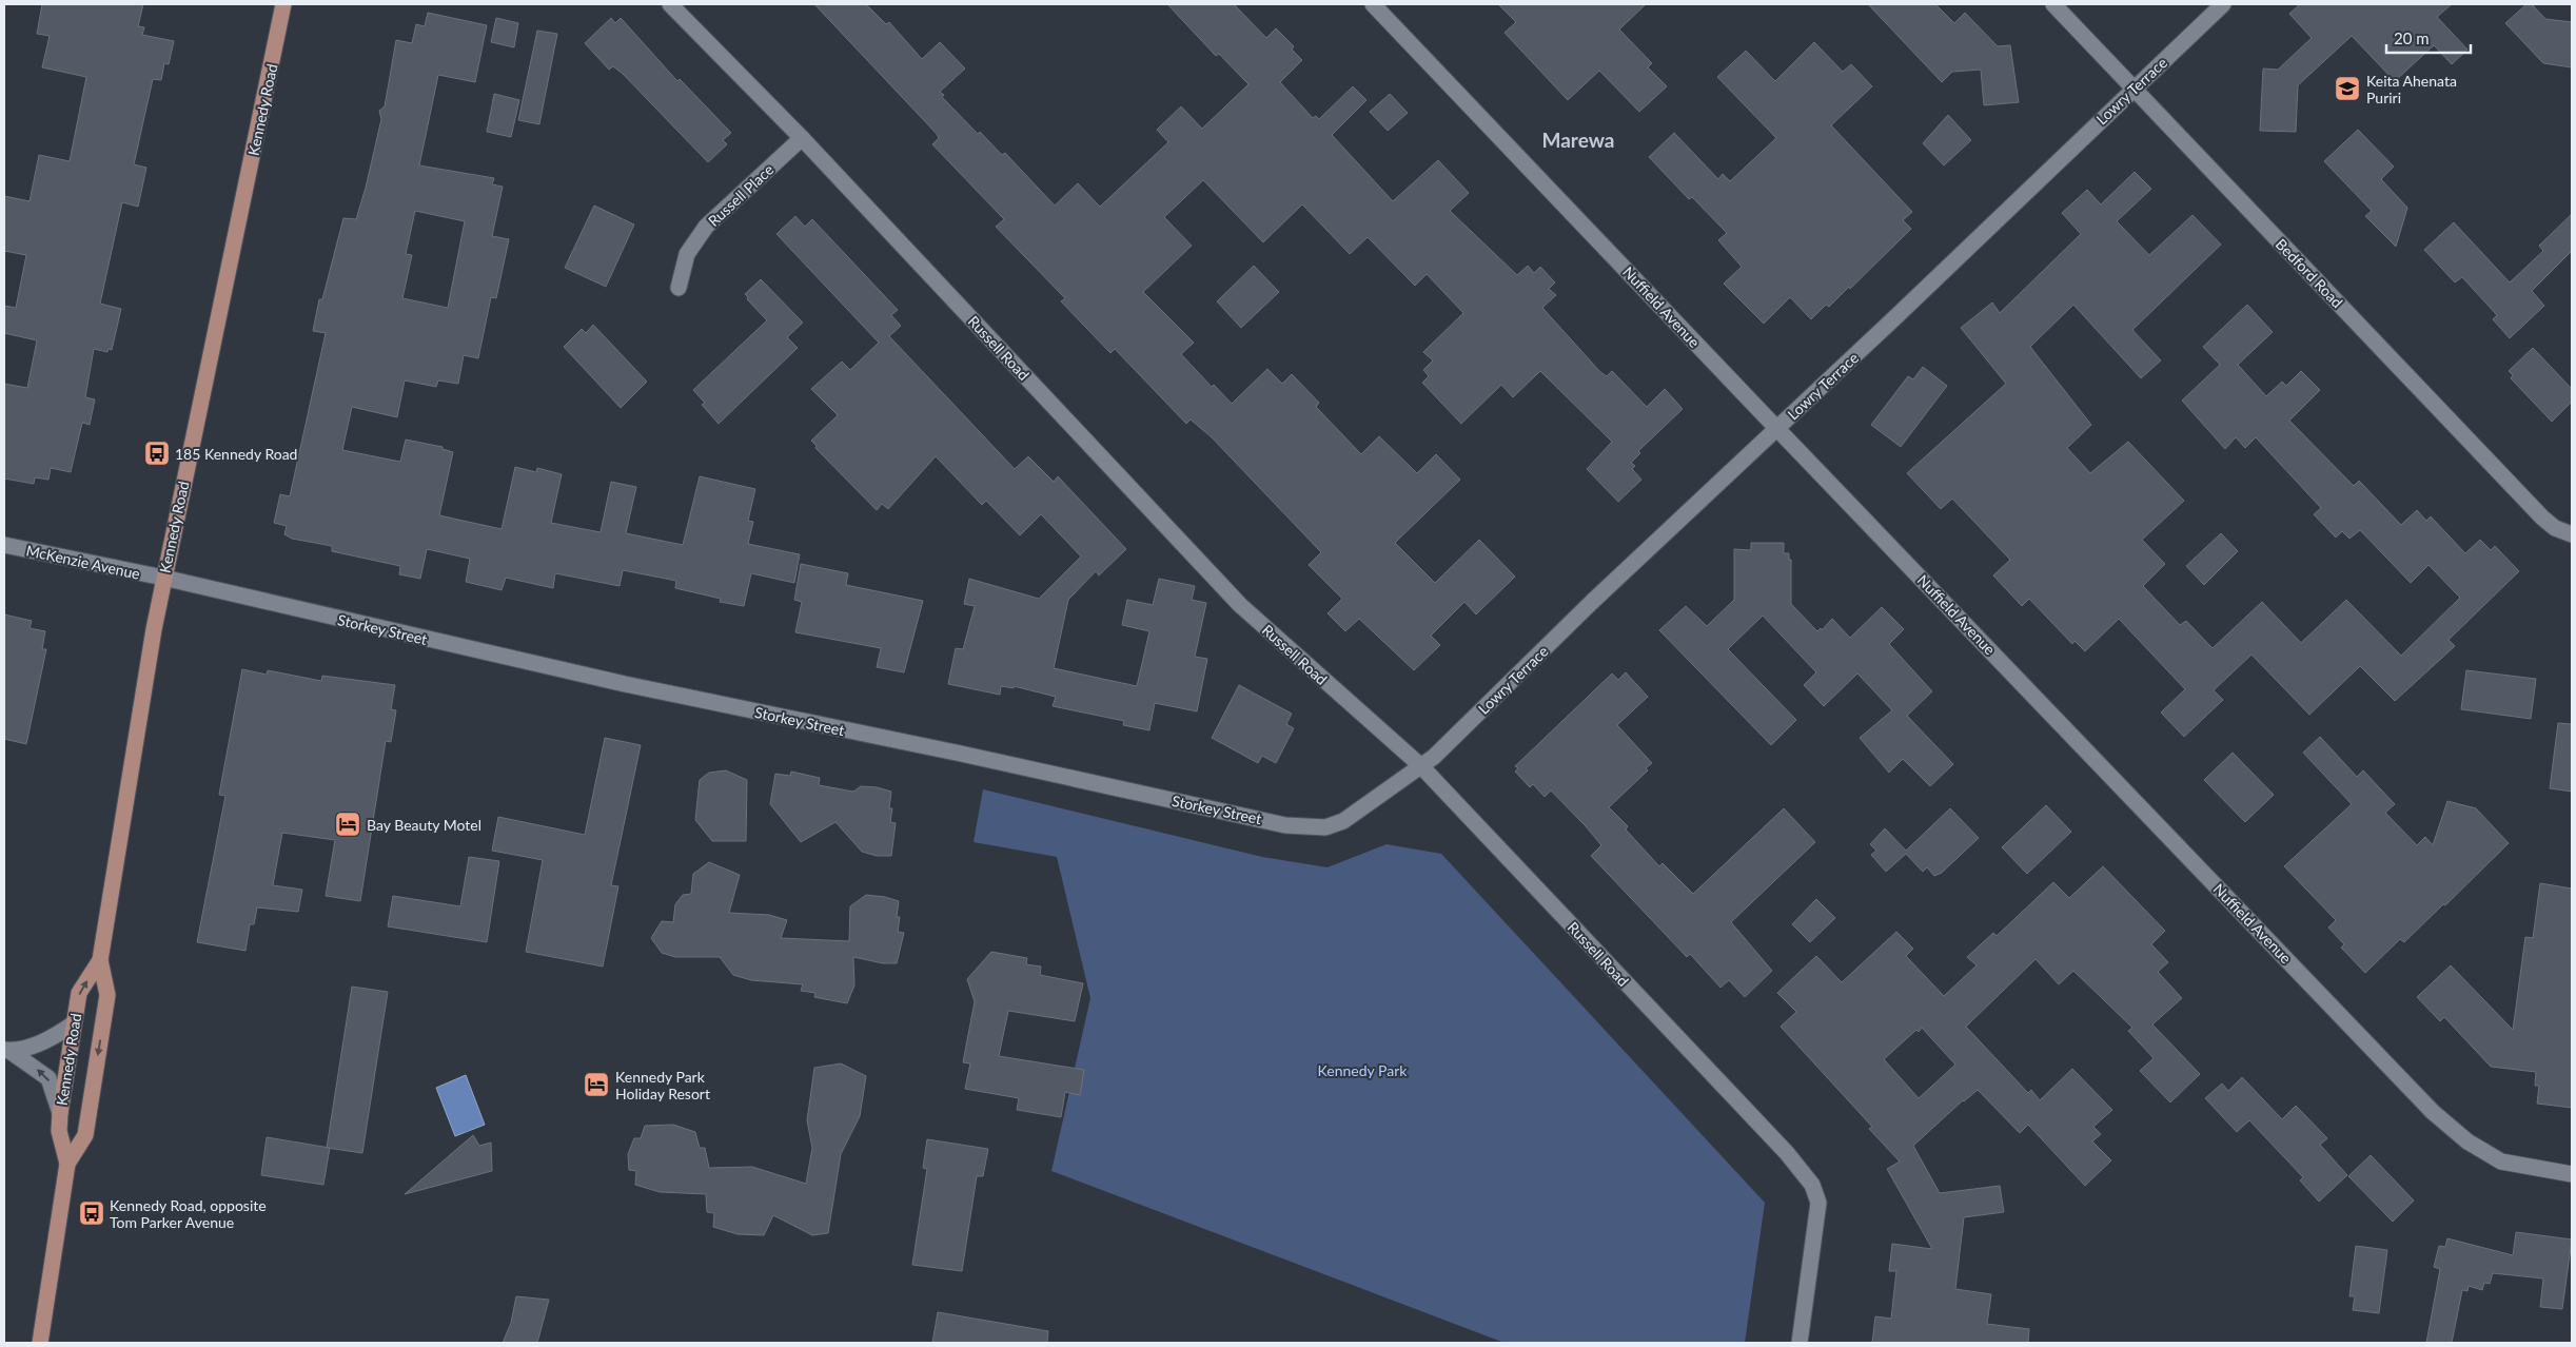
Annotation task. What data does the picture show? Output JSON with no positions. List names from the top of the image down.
{
  "streets": {
    "main road": ["Kennedy Road"],
    "street": [
      "Lowry Terrace",
      "Russell Place",
      "Bedford Road",
      "Nuffield Avenue",
      "Russell Road",
      "McKenzie Avenue",
      "Storkey Street"
    ]
  },
  "crossings": [
    ["Lowry Terrace", "Bedford Road"],
    ["Lowry Terrace", "Nuffield Avenue"],
    ["Lowry Terrace", "Russell Road"],
    ["Lowry Terrace", "Storkey Street"],
    ["Kennedy Road", "McKenzie Avenue"],
    ["Kennedy Road", "Storkey Street"],
    ["Russell Place", "Russell Road"],
    ["Russell Road", "Storkey Street"],
    ["McKenzie Avenue", "Storkey Street"]
  ],
  "districts": ["Marewa"],
  "parks": ["Kennedy Park"],
  "places": {
    "school or university": ["Keita Ahenata Puriri"],
    "bus stop": ["185 Kennedy Road", "Kennedy Road, opposite Tom Parker Avenue"],
    "hotel": ["Bay Beauty Motel", "Kennedy Park Holiday Resort"]
  },
  "scale_bar": "20 m"
}
